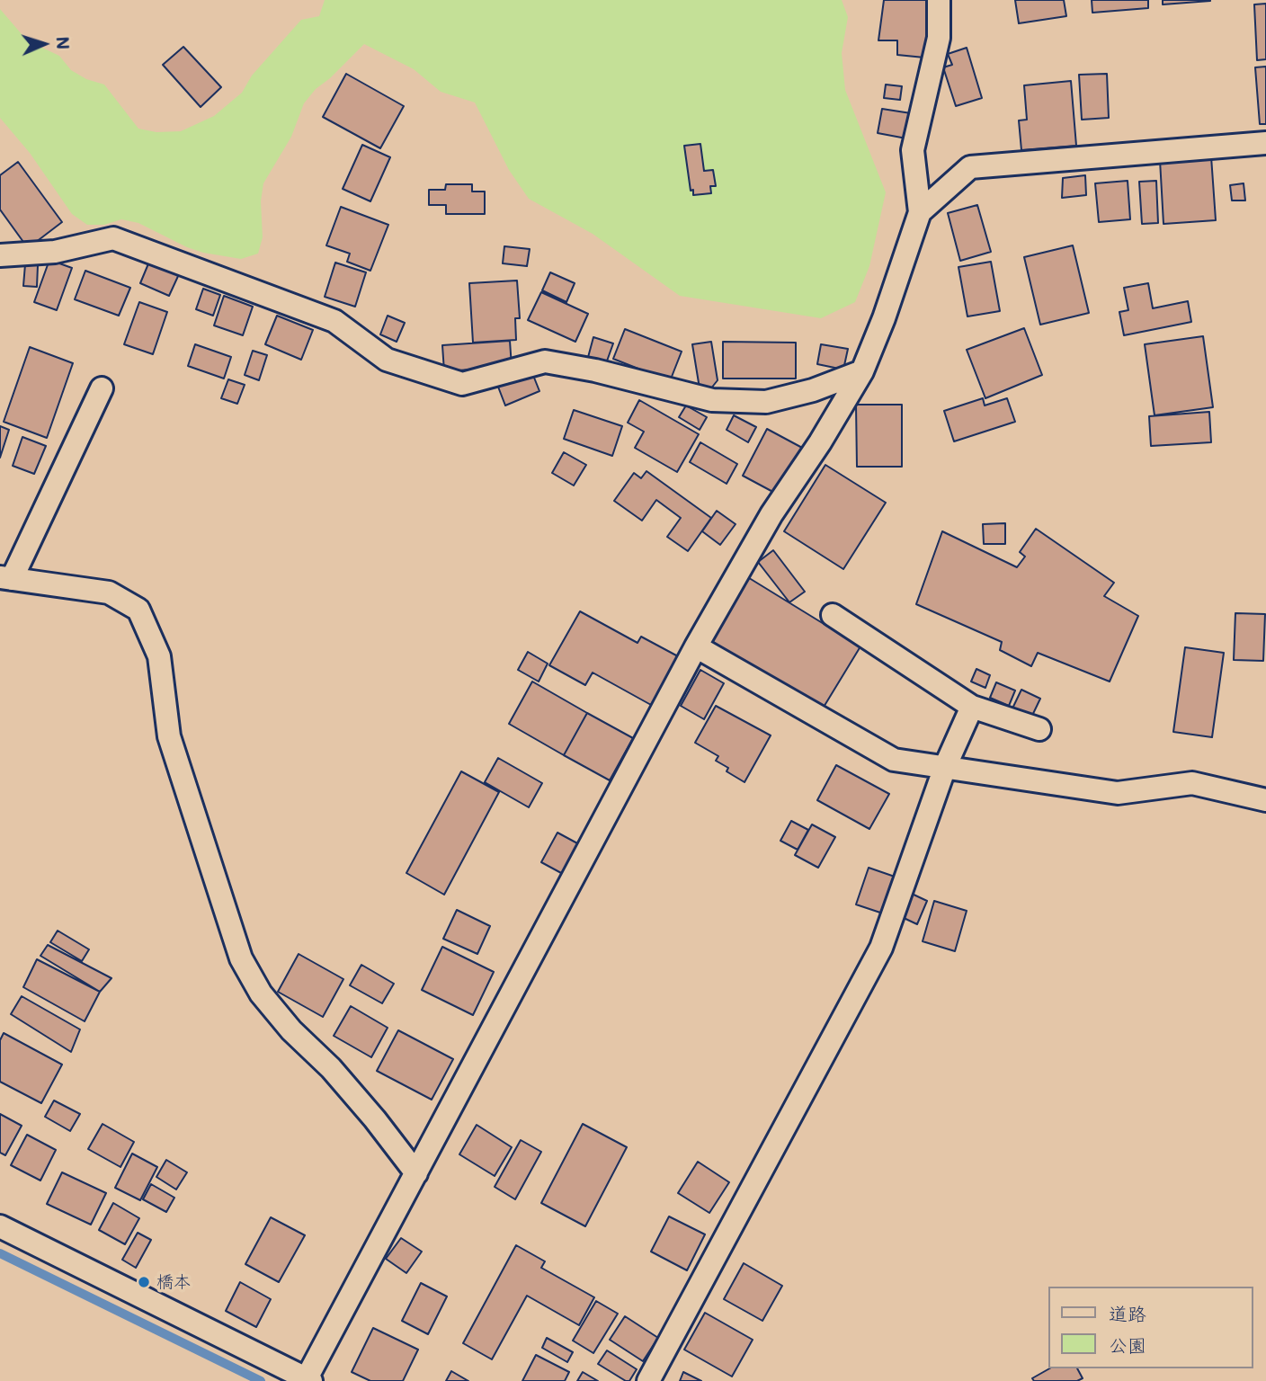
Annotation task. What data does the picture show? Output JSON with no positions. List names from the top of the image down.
{
  "places": ["橋本"],
  "legend": ["道路", "公園"],
  "north": "right"
}
